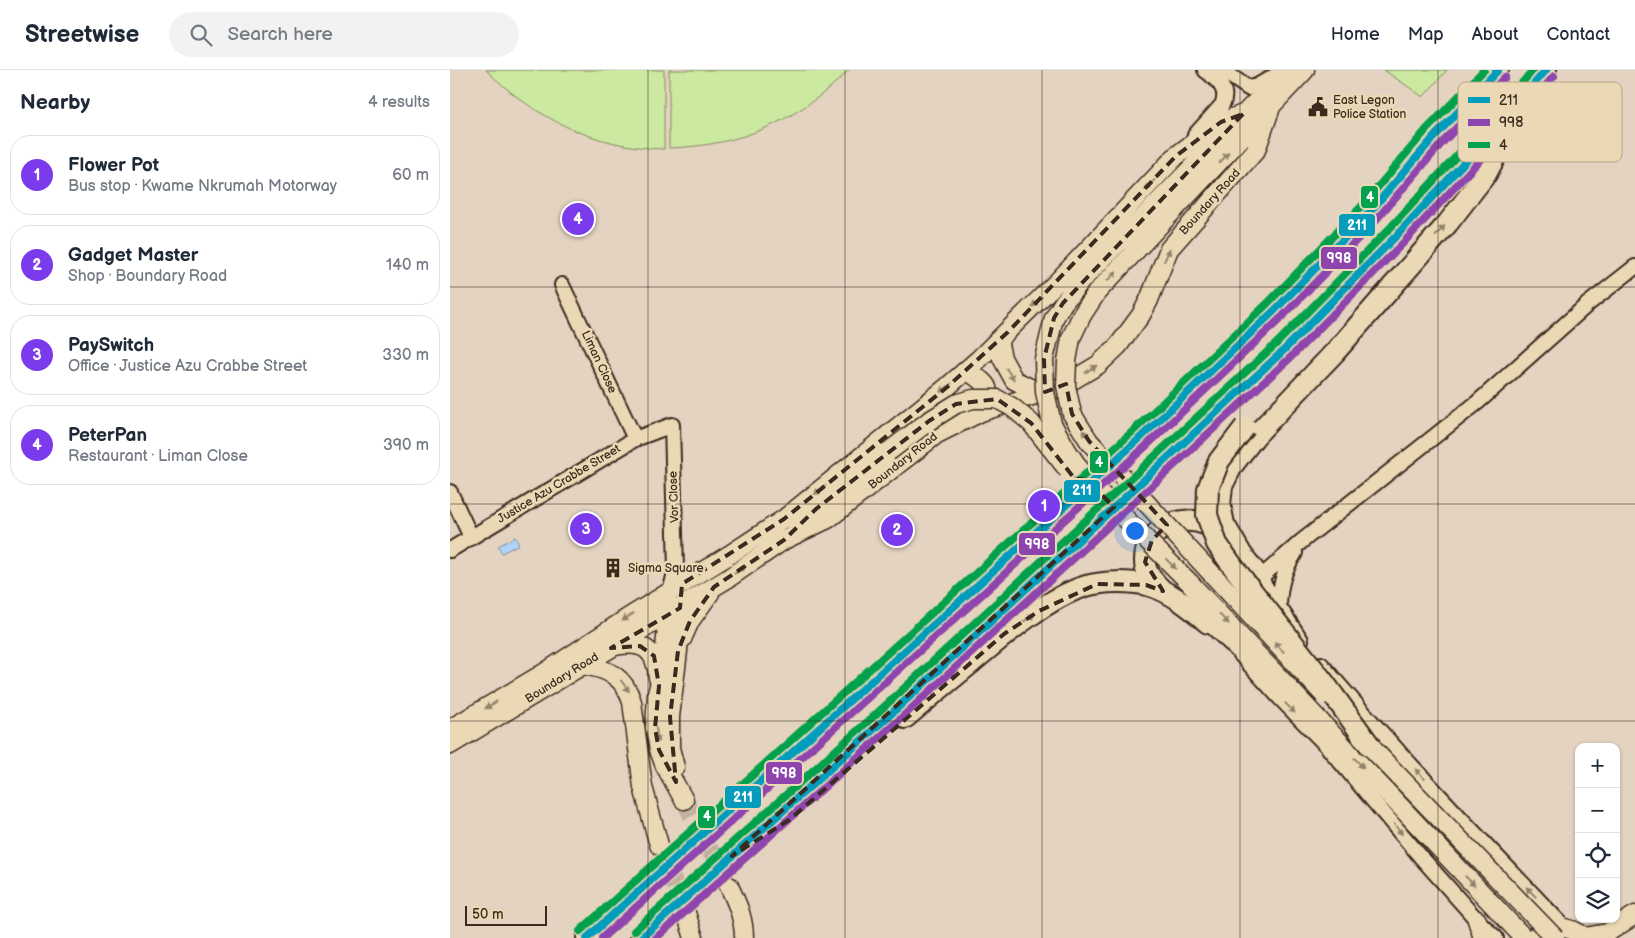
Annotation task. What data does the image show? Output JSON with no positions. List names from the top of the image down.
{
  "streets": {
    "main road": ["Boundary Road"],
    "street": ["Liman Close", "Justice Azu Crabbe Street", "Vor Close"]
  },
  "crossings": [
    ["Boundary Road", "Vor Close"],
    ["Liman Close", "Justice Azu Crabbe Street"],
    ["Justice Azu Crabbe Street", "Vor Close"]
  ],
  "places": {
    "public building": ["East Legon Police Station"],
    "building": ["Sigma Square"]
  },
  "lines": ["transit line 211", "transit line 4", "transit line 998"],
  "legend": ["211", "998", "4"],
  "scale_bar": "50 m",
  "page": {
    "header": "Streetwise",
    "search": "Search here",
    "nav": [
      "Home",
      "Map",
      "About",
      "Contact"
    ],
    "heading": ["Nearby", "4 results"],
    "list": [
      {
        "mark": "1",
        "name": "Flower Pot",
        "note": "Bus stop · Kwame Nkrumah Motorway",
        "value": "60 m"
      },
      {
        "mark": "2",
        "name": "Gadget Master",
        "note": "Shop · Boundary Road",
        "value": "140 m"
      },
      {
        "mark": "3",
        "name": "PaySwitch",
        "note": "Office · Justice Azu Crabbe Street",
        "value": "330 m"
      },
      {
        "mark": "4",
        "name": "PeterPan",
        "note": "Restaurant · Liman Close",
        "value": "390 m"
      }
    ],
    "pins": [
      "4",
      "1",
      "3",
      "2"
    ],
    "map_buttons": ["+", "−"],
    "scale": "50 m"
  }
}
